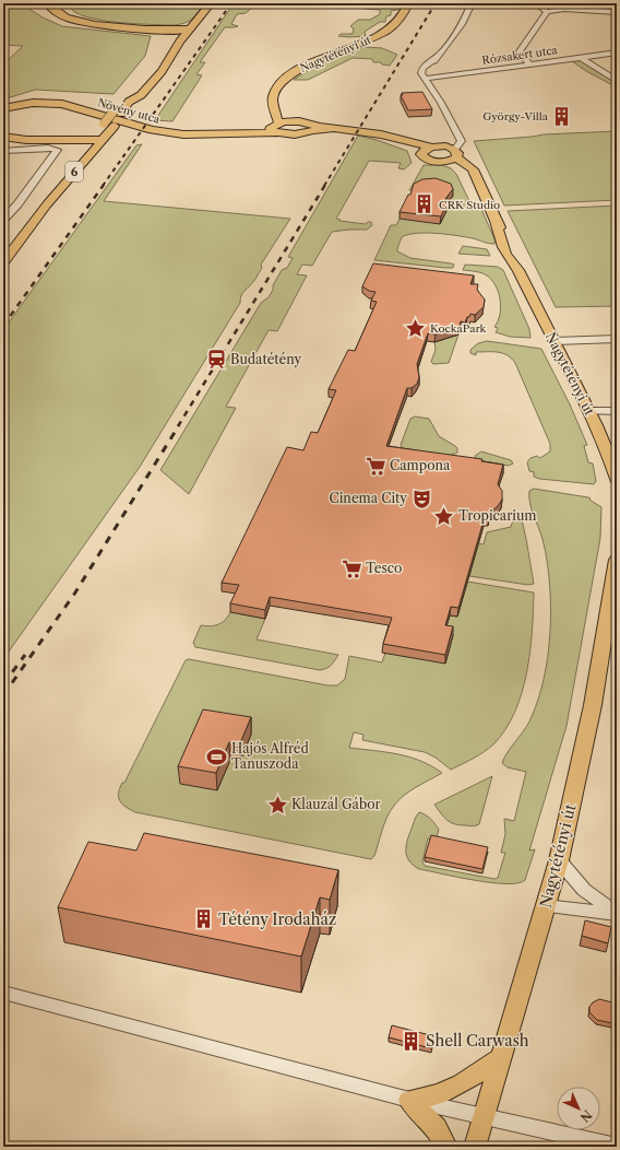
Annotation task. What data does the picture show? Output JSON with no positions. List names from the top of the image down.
{
  "streets": {
    "main road": ["Nagytétényi út", "Növény utca", "6"],
    "street": ["Rózsakert utca"]
  },
  "crossings": [
    ["Nagytétényi út", "Növény utca"]
  ],
  "places": {
    "building": [
      "György-Villa",
      "CRK Studio",
      "Tétény Irodaház",
      "Shell Carwash"
    ],
    "place": ["KockaPark", "Tropicarium", "Klauzál Gábor"],
    "station": ["Budatétény"],
    "supermarket": ["Campona", "Tesco"],
    "theatre": ["Cinema City"],
    "sports": ["Hajós Alfréd Tanuszoda"]
  },
  "north": "bottom right"
}
